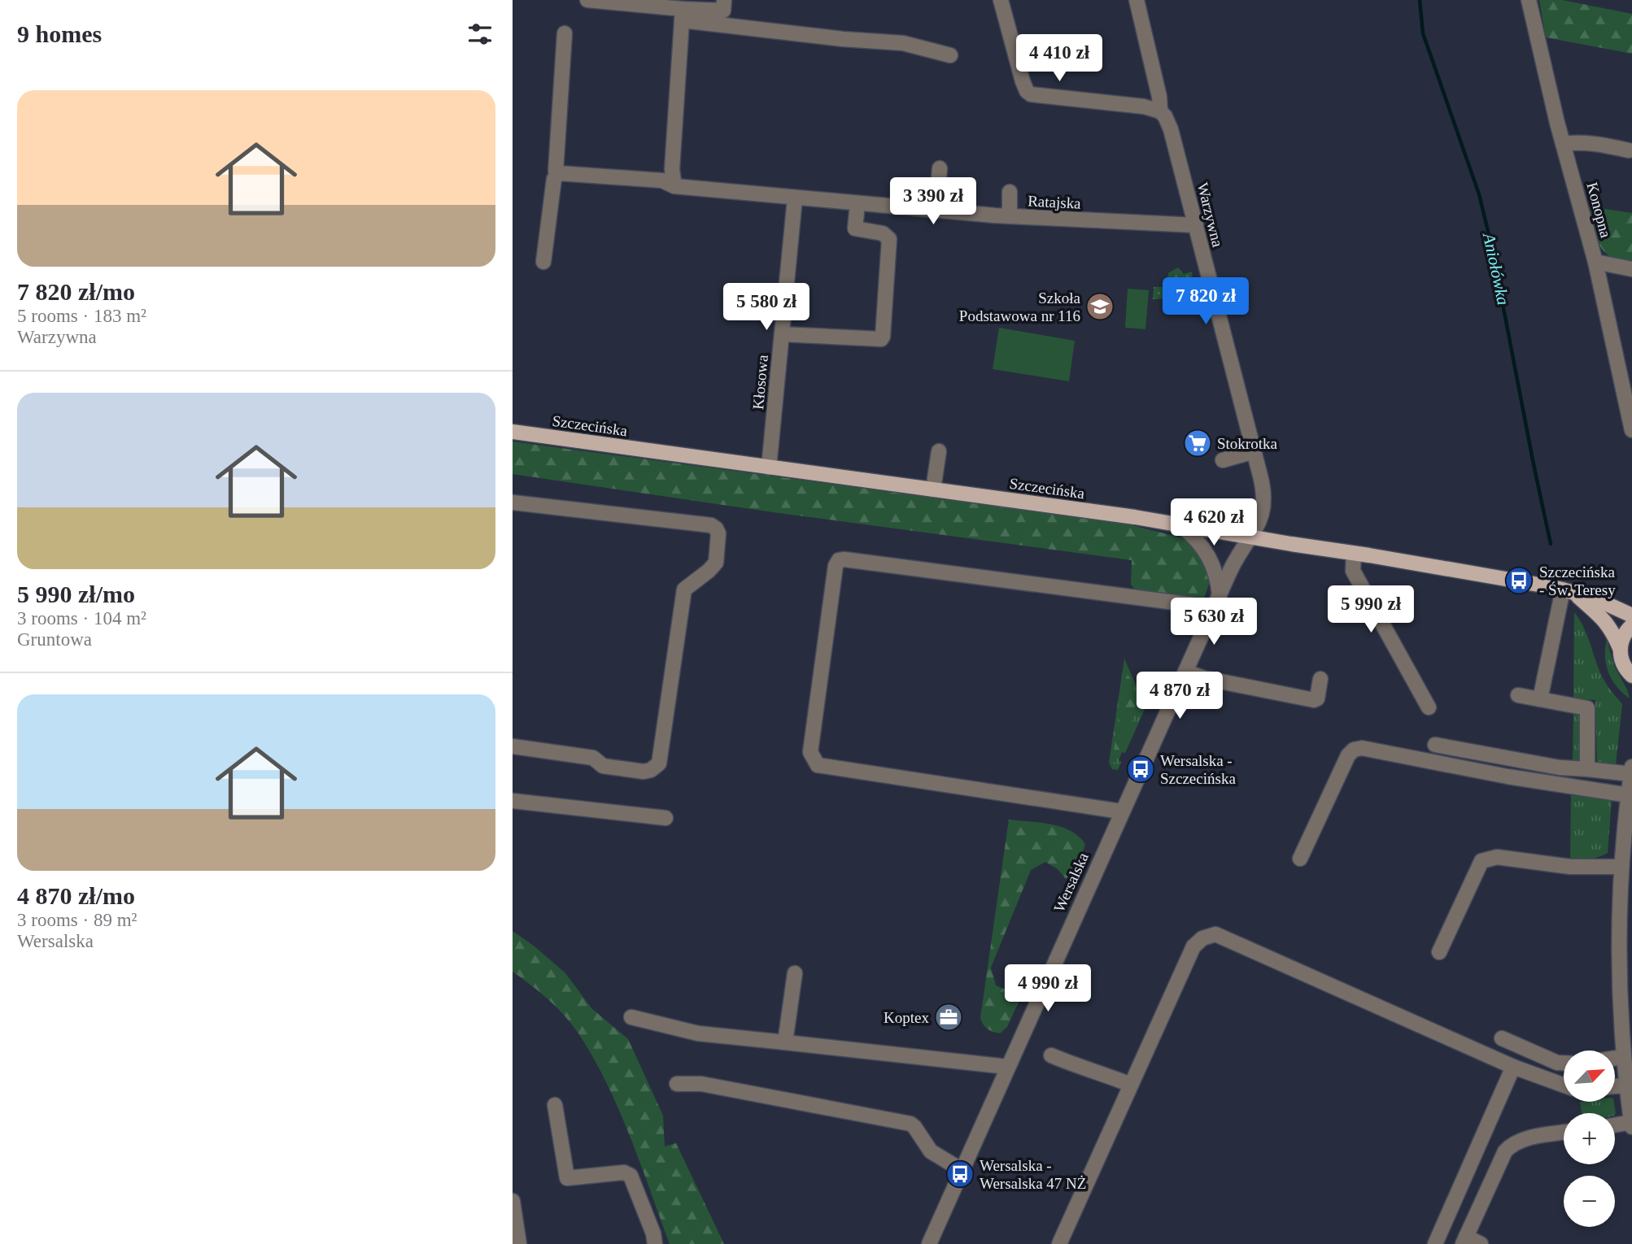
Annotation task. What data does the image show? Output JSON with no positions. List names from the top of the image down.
{
  "streets": {
    "main road": ["Szczecińska"],
    "street": [
      "Ratajska",
      "Konopna",
      "Warzywna",
      "Kłosowa",
      "Wersalska"
    ]
  },
  "crossings": [
    ["Ratajska", "Warzywna"],
    ["Ratajska", "Kłosowa"],
    ["Warzywna", "Szczecińska"],
    ["Warzywna", "Wersalska"],
    ["Kłosowa", "Szczecińska"],
    ["Szczecińska", "Wersalska"]
  ],
  "water": ["Aniołówka"],
  "places": {
    "school or university": ["Szkoła Podstawowa nr 116"],
    "supermarket": ["Stokrotka"],
    "bus stop": ["Szczecińska - Św. Teresy", "Wersalska - Szczecińska", "Wersalska - Wersalska 47 NŻ"],
    "office": ["Koptex"]
  },
  "north": "top right",
  "page": {
    "heading": "9 homes",
    "price": [
      "4 410 zł",
      "3 390 zł",
      "7 820 zł",
      "5 580 zł",
      "4 620 zł",
      "5 990 zł",
      "5 630 zł",
      "4 870 zł",
      "4 990 zł"
    ],
    "list": [
      {
        "name": "7 820 zł/mo",
        "note": "5 rooms · 183 m² · Warzywna"
      },
      {
        "name": "5 990 zł/mo",
        "note": "3 rooms · 104 m² · Gruntowa"
      },
      {
        "name": "4 870 zł/mo",
        "note": "3 rooms · 89 m² · Wersalska"
      }
    ],
    "map_buttons": ["+", "−"]
  }
}
